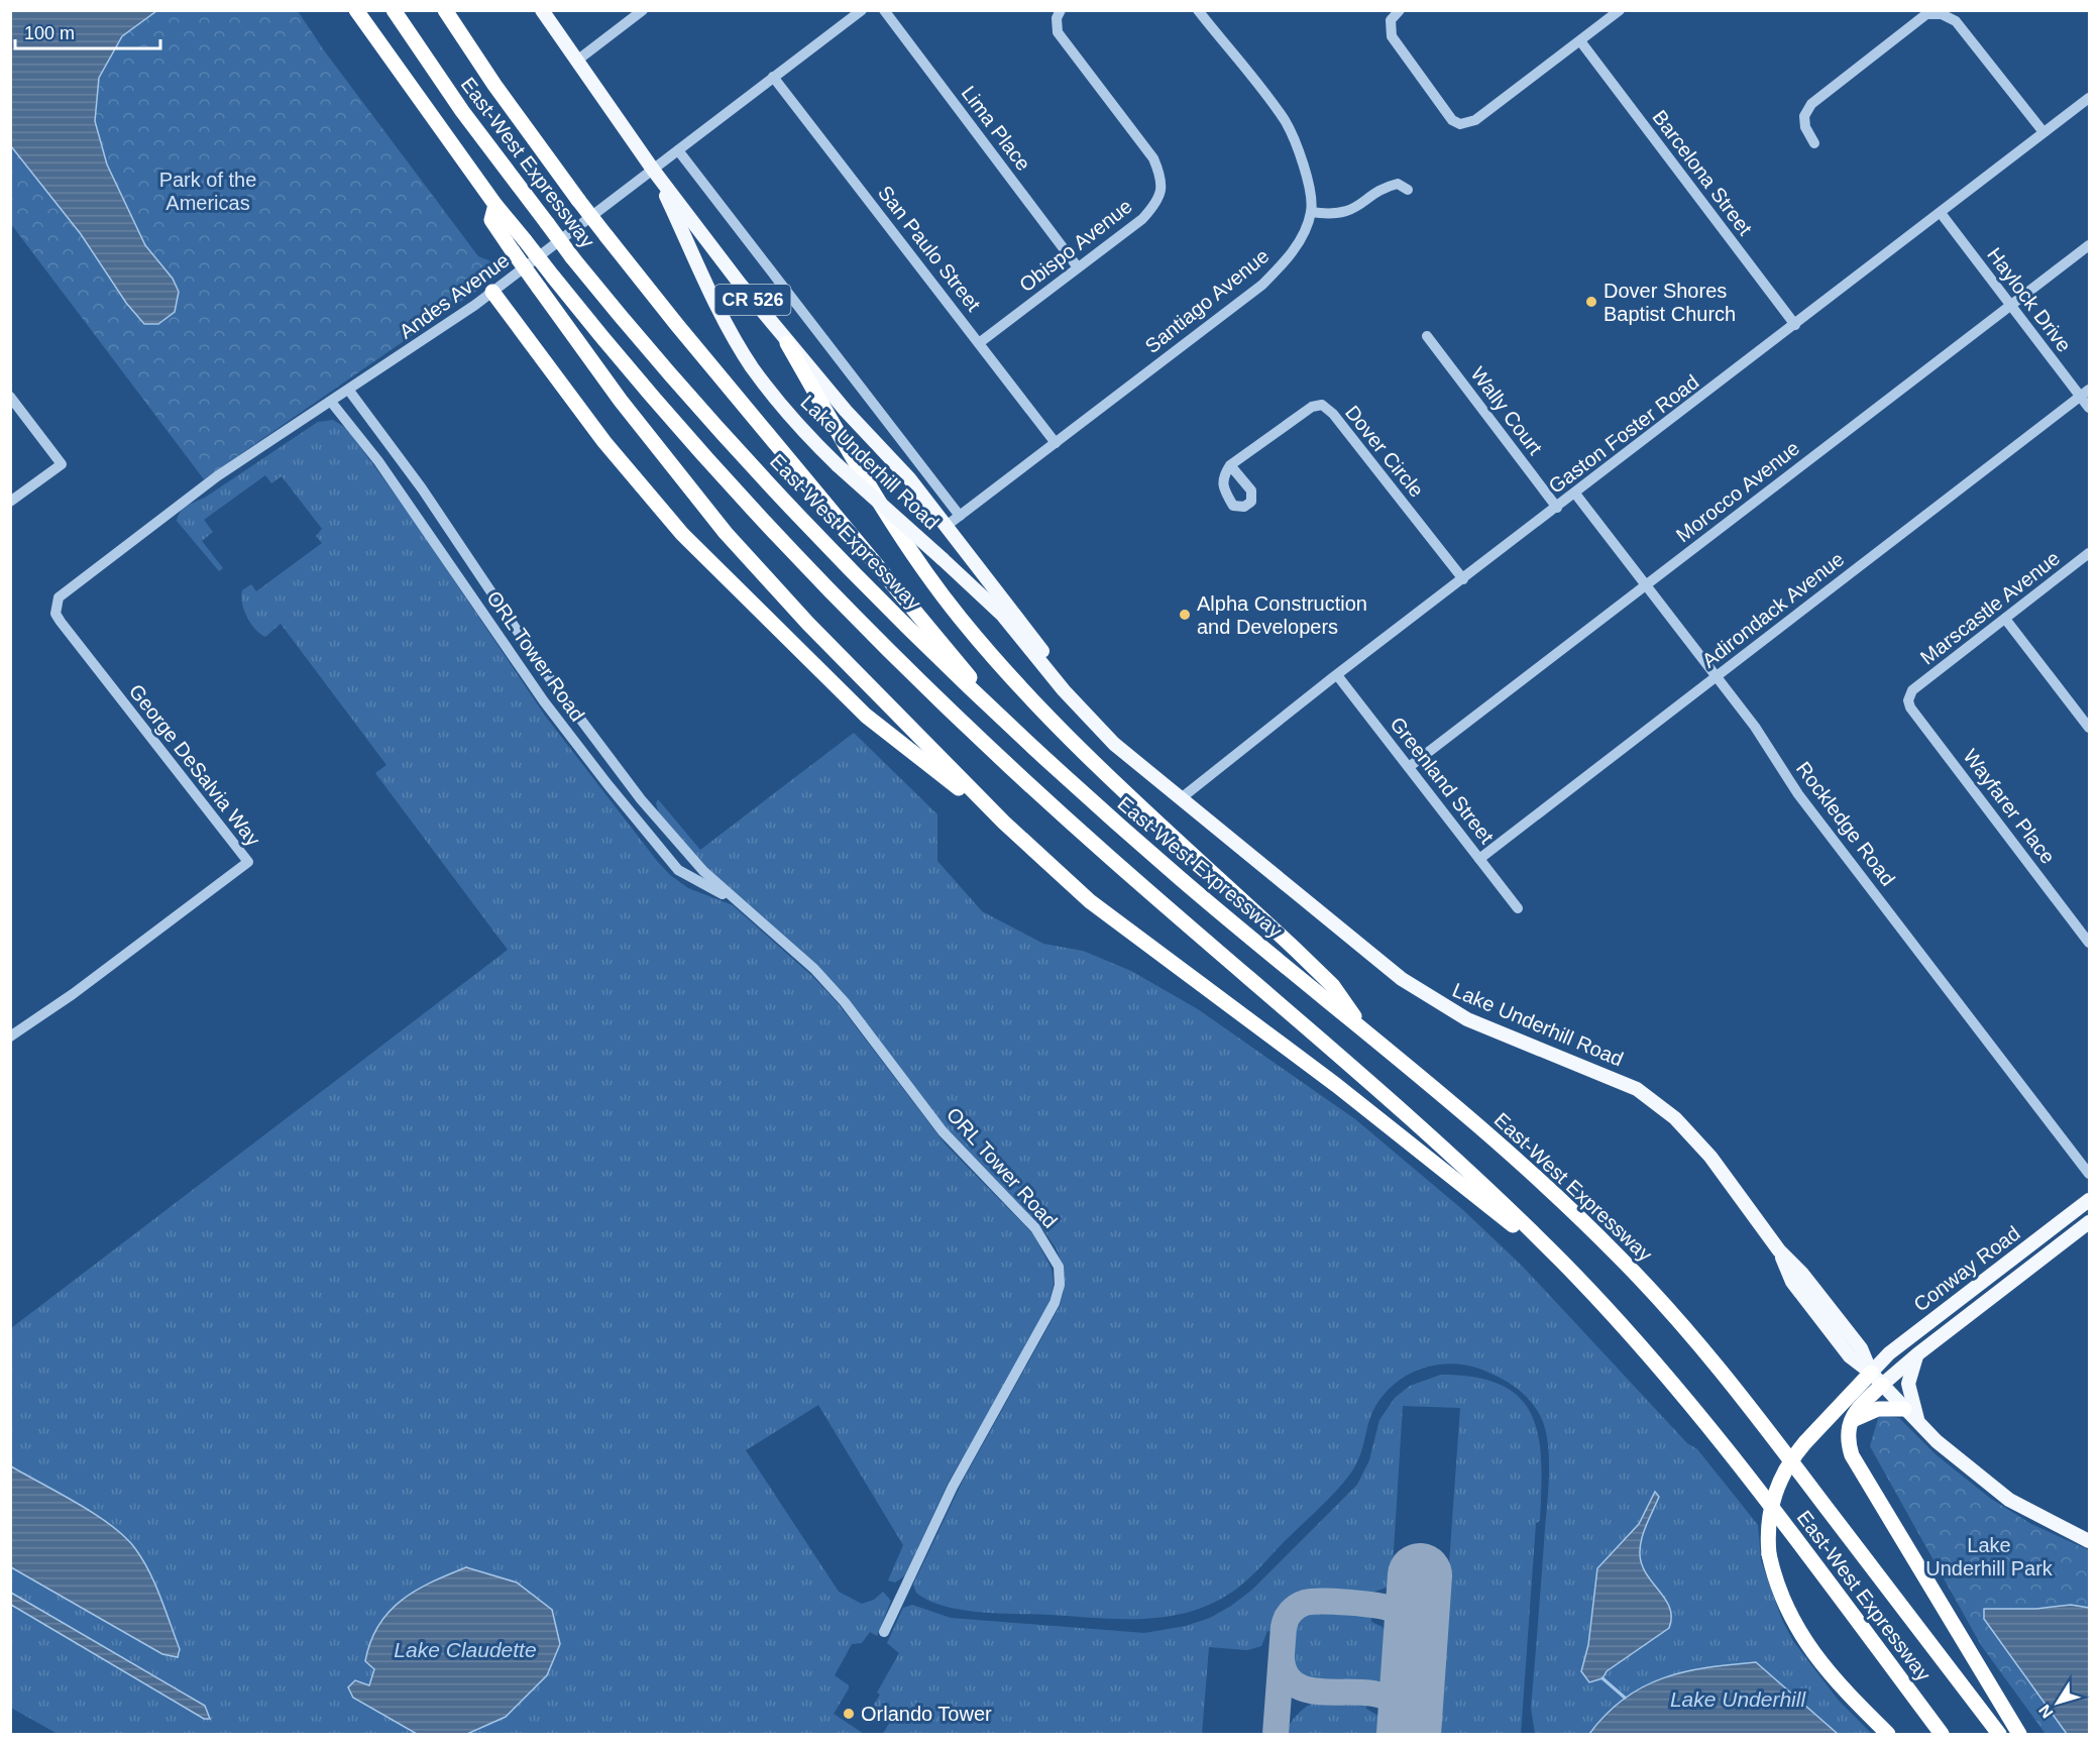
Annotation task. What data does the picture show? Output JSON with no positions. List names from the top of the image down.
{
  "streets": {
    "highway": ["East-West Expressway"],
    "main road": ["CR 526", "Lake Underhill Road", "Conway Road"],
    "street": [
      "Lima Place",
      "Barcelona Street",
      "Obispo Avenue",
      "San Paulo Street",
      "Andes Avenue",
      "Haylock Drive",
      "Santiago Avenue",
      "Wally Court",
      "Gaston Foster Road",
      "Dover Circle",
      "Morocco Avenue",
      "Marscastle Avenue",
      "Adirondack Avenue",
      "ORL Tower Road",
      "George DeSalvia Way",
      "Greenland Street",
      "Wayfarer Place",
      "Rockledge Road"
    ]
  },
  "crossings": [
    ["Lima Place", "Obispo Avenue"],
    ["Barcelona Street", "Gaston Foster Road"],
    ["Obispo Avenue", "San Paulo Street"],
    ["San Paulo Street", "Andes Avenue"],
    ["San Paulo Street", "Santiago Avenue"],
    ["Andes Avenue", "Lake Underhill Road"],
    ["Andes Avenue", "ORL Tower Road"],
    ["Andes Avenue", "George DeSalvia Way"],
    ["Haylock Drive", "Gaston Foster Road"],
    ["Haylock Drive", "Morocco Avenue"],
    ["Haylock Drive", "Adirondack Avenue"],
    ["Santiago Avenue", "Lake Underhill Road"],
    ["Wally Court", "Gaston Foster Road"],
    ["Gaston Foster Road", "Dover Circle"],
    ["Gaston Foster Road", "Lake Underhill Road"],
    ["Gaston Foster Road", "Greenland Street"],
    ["Gaston Foster Road", "Rockledge Road"],
    ["Lake Underhill Road", "Conway Road"],
    ["Morocco Avenue", "Greenland Street"],
    ["Morocco Avenue", "Rockledge Road"],
    ["Marscastle Avenue", "Wayfarer Place"],
    ["Adirondack Avenue", "Greenland Street"],
    ["Adirondack Avenue", "Rockledge Road"]
  ],
  "water": ["Lake Claudette", "Lake Underhill"],
  "parks": ["Park of the Americas", "Lake Underhill Park"],
  "places": ["Dover Shores Baptist Church", "Alpha Construction and Developers", "Orlando Tower"],
  "scale_bar": "100 m",
  "north": "bottom left"
}
